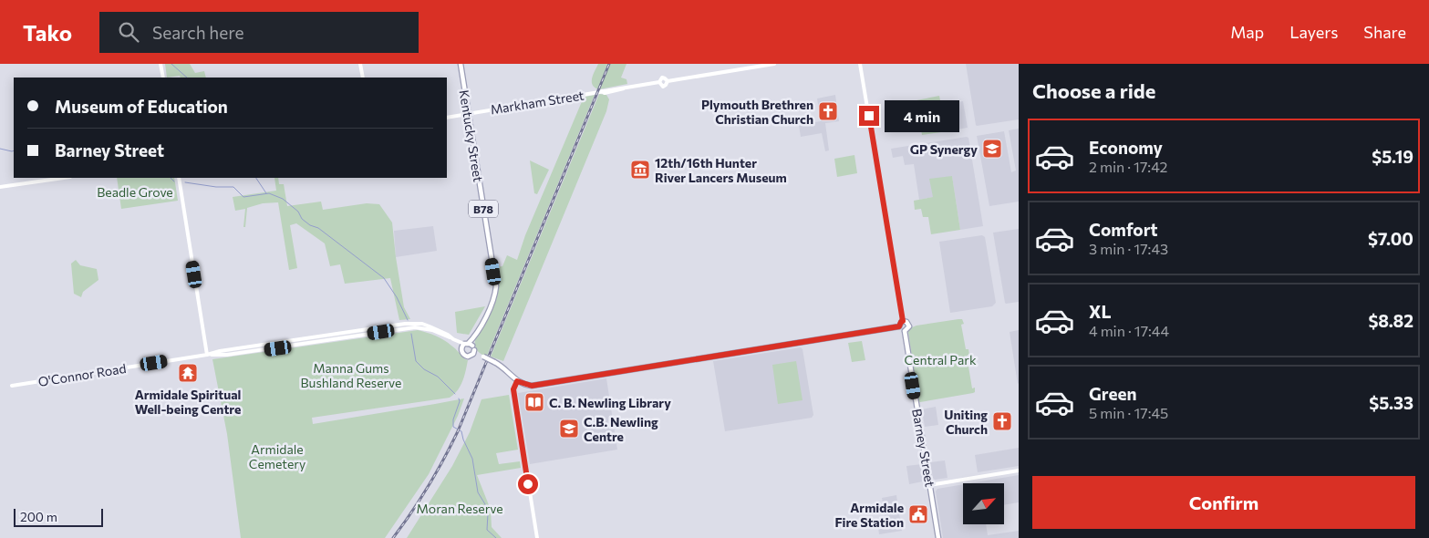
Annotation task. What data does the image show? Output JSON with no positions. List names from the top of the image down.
{
  "streets": {
    "main road": ["Kentucky Street", "B78", "Barney Street"],
    "street": ["Markham Street", "O'Connor Road"]
  },
  "crossings": [
    ["Markham Street", "Kentucky Street"],
    ["Kentucky Street", "B78"],
    ["Kentucky Street", "O'Connor Road"],
    ["B78", "O'Connor Road"]
  ],
  "parks": [
    "Beadle Grove",
    "Central Park",
    "Manna Gums Bushland Reserve",
    "Armidale Cemetery",
    "Moran Reserve"
  ],
  "places": {
    "church": ["Plymouth Brethren Christian Church", "Uniting Church"],
    "school or university": ["GP Synergy", "C.B. Newling Centre"],
    "museum": ["12th/16th Hunter River Lancers Museum"],
    "temple": ["Armidale Spiritual Well-being Centre"],
    "library": ["C. B. Newling Library"],
    "public building": ["Armidale Fire Station"]
  },
  "scale_bar": "200 m",
  "north": "top right",
  "page": {
    "header": "Tako",
    "search": "Search here",
    "nav": ["Map", "Layers", "Share"],
    "heading": "Choose a ride",
    "banner": ["Museum of Education", "Barney Street"],
    "bubble": "4 min",
    "list": [
      {
        "name": "Economy",
        "note": "2 min · 17:42",
        "value": "$5.19"
      },
      {
        "name": "Comfort",
        "note": "3 min · 17:43",
        "value": "$7.00"
      },
      {
        "name": "XL",
        "note": "4 min · 17:44",
        "value": "$8.82"
      },
      {
        "name": "Green",
        "note": "5 min · 17:45",
        "value": "$5.33"
      }
    ],
    "buttons": "Confirm",
    "scale": "200 m"
  }
}
